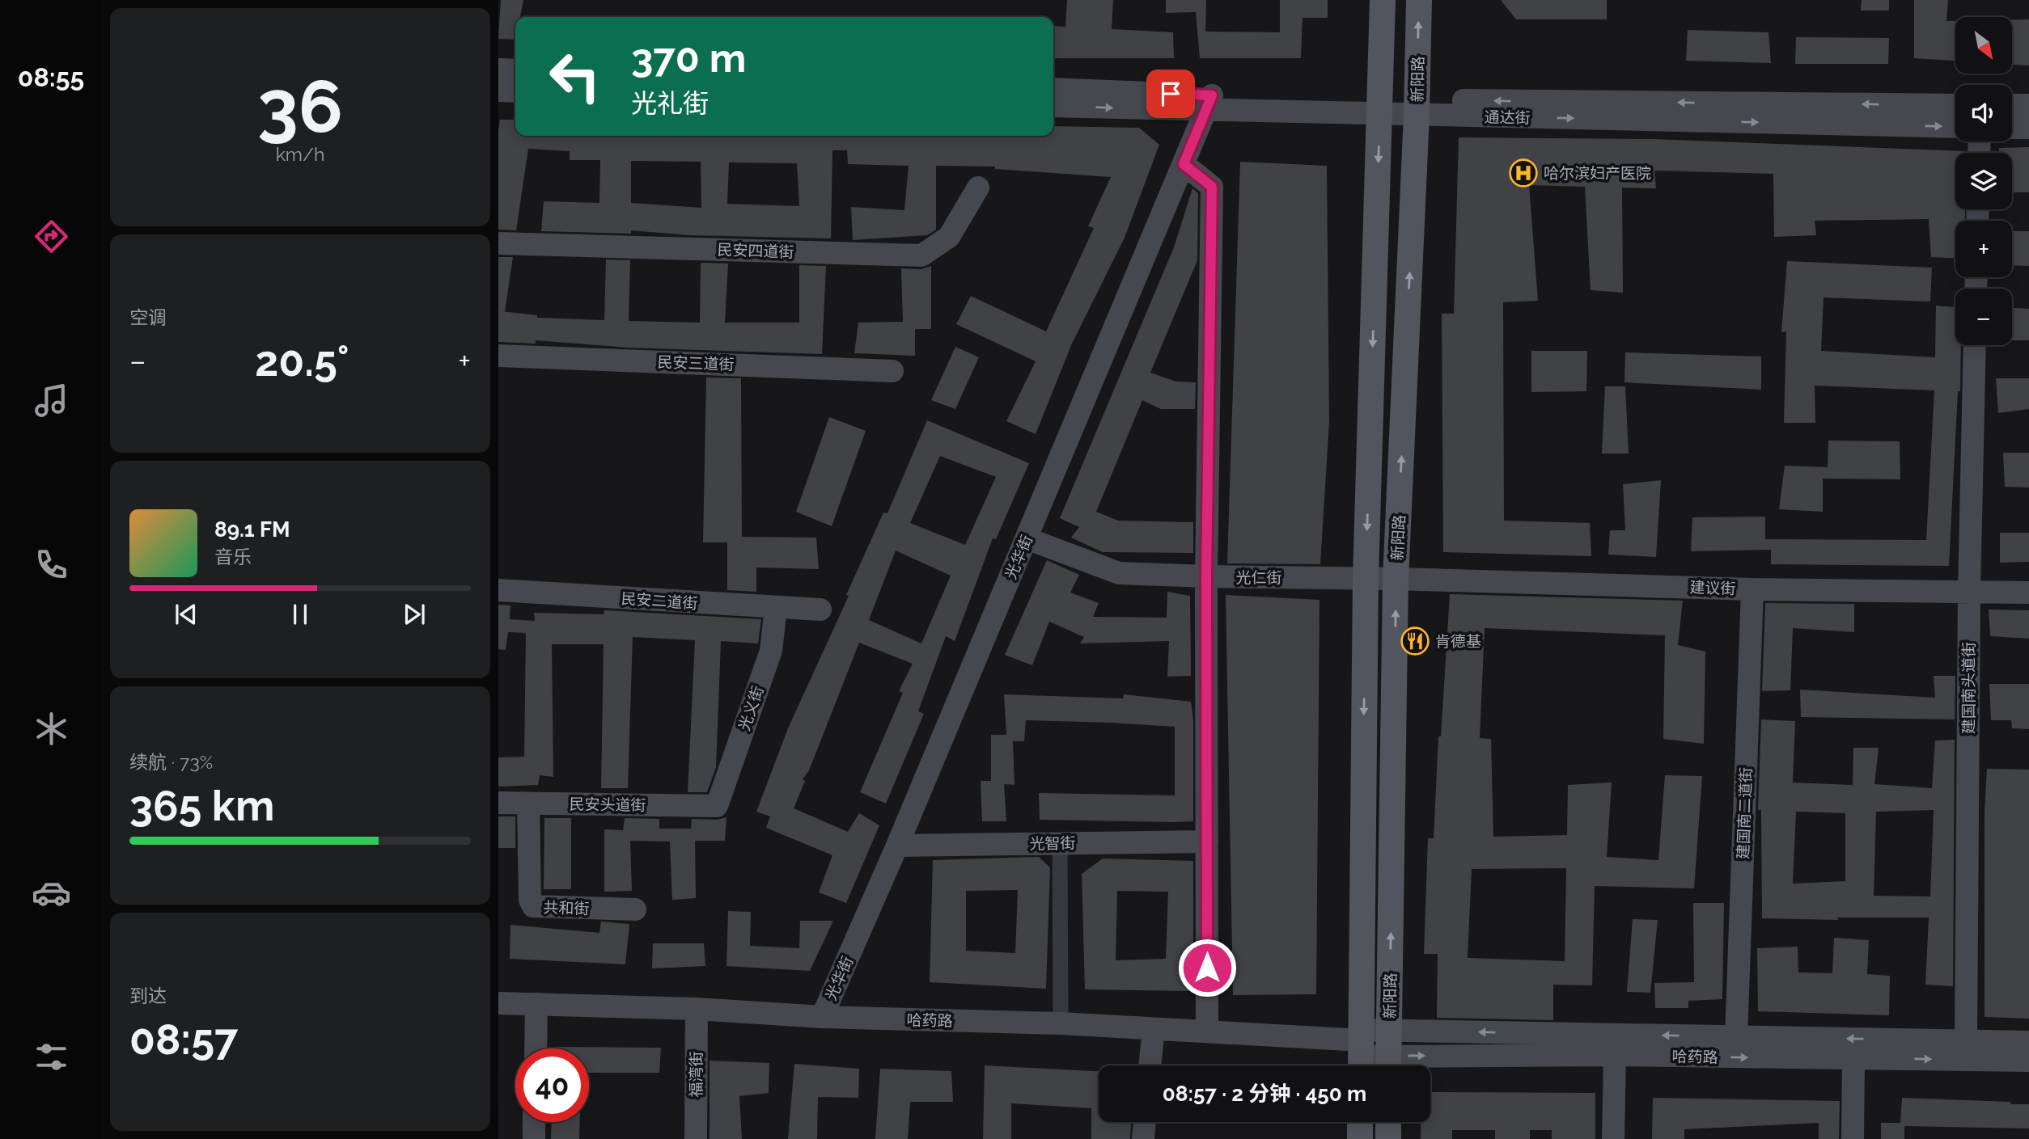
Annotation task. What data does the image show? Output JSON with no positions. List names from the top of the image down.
{
  "streets": {
    "main road": ["新阳路"],
    "street": [
      "通达街",
      "民安四道街",
      "民安三道街",
      "光华街",
      "光仁街",
      "建议街",
      "民安二道街",
      "建国南头道街",
      "光义街",
      "民安头道街",
      "建国南二道街",
      "光智街",
      "共和街",
      "哈药路",
      "福湾街"
    ]
  },
  "crossings": [
    ["新阳路", "通达街"],
    ["新阳路", "光仁街"],
    ["新阳路", "建议街"],
    ["新阳路", "哈药路"],
    ["通达街", "光华街"],
    ["光华街", "光仁街"],
    ["光华街", "光智街"],
    ["光华街", "哈药路"],
    ["光仁街", "建议街"],
    ["建议街", "建国南头道街"],
    ["建议街", "建国南二道街"],
    ["民安二道街", "光义街"],
    ["建国南头道街", "哈药路"],
    ["光义街", "民安头道街"],
    ["民安头道街", "共和街"],
    ["建国南二道街", "哈药路"],
    ["哈药路", "福湾街"]
  ],
  "places": {
    "hospital": ["哈尔滨妇产医院"],
    "restaurant": ["肯德基"]
  },
  "north": "bottom right",
  "page": {
    "tabs": "08:55",
    "tile": [
      ["36", "km/h"],
      "空调",
      ["续航 · 73%", "365 km"],
      ["到达", "08:57"]
    ],
    "map_buttons": ["+", "−"],
    "turn": ["370 m", "光礼街"],
    "heat": ["−", "20.5°", "+"],
    "song": ["89.1 FM", "音乐"],
    "limit": "40",
    "trip": "08:57 · 2 分钟 · 450 m"
  }
}
